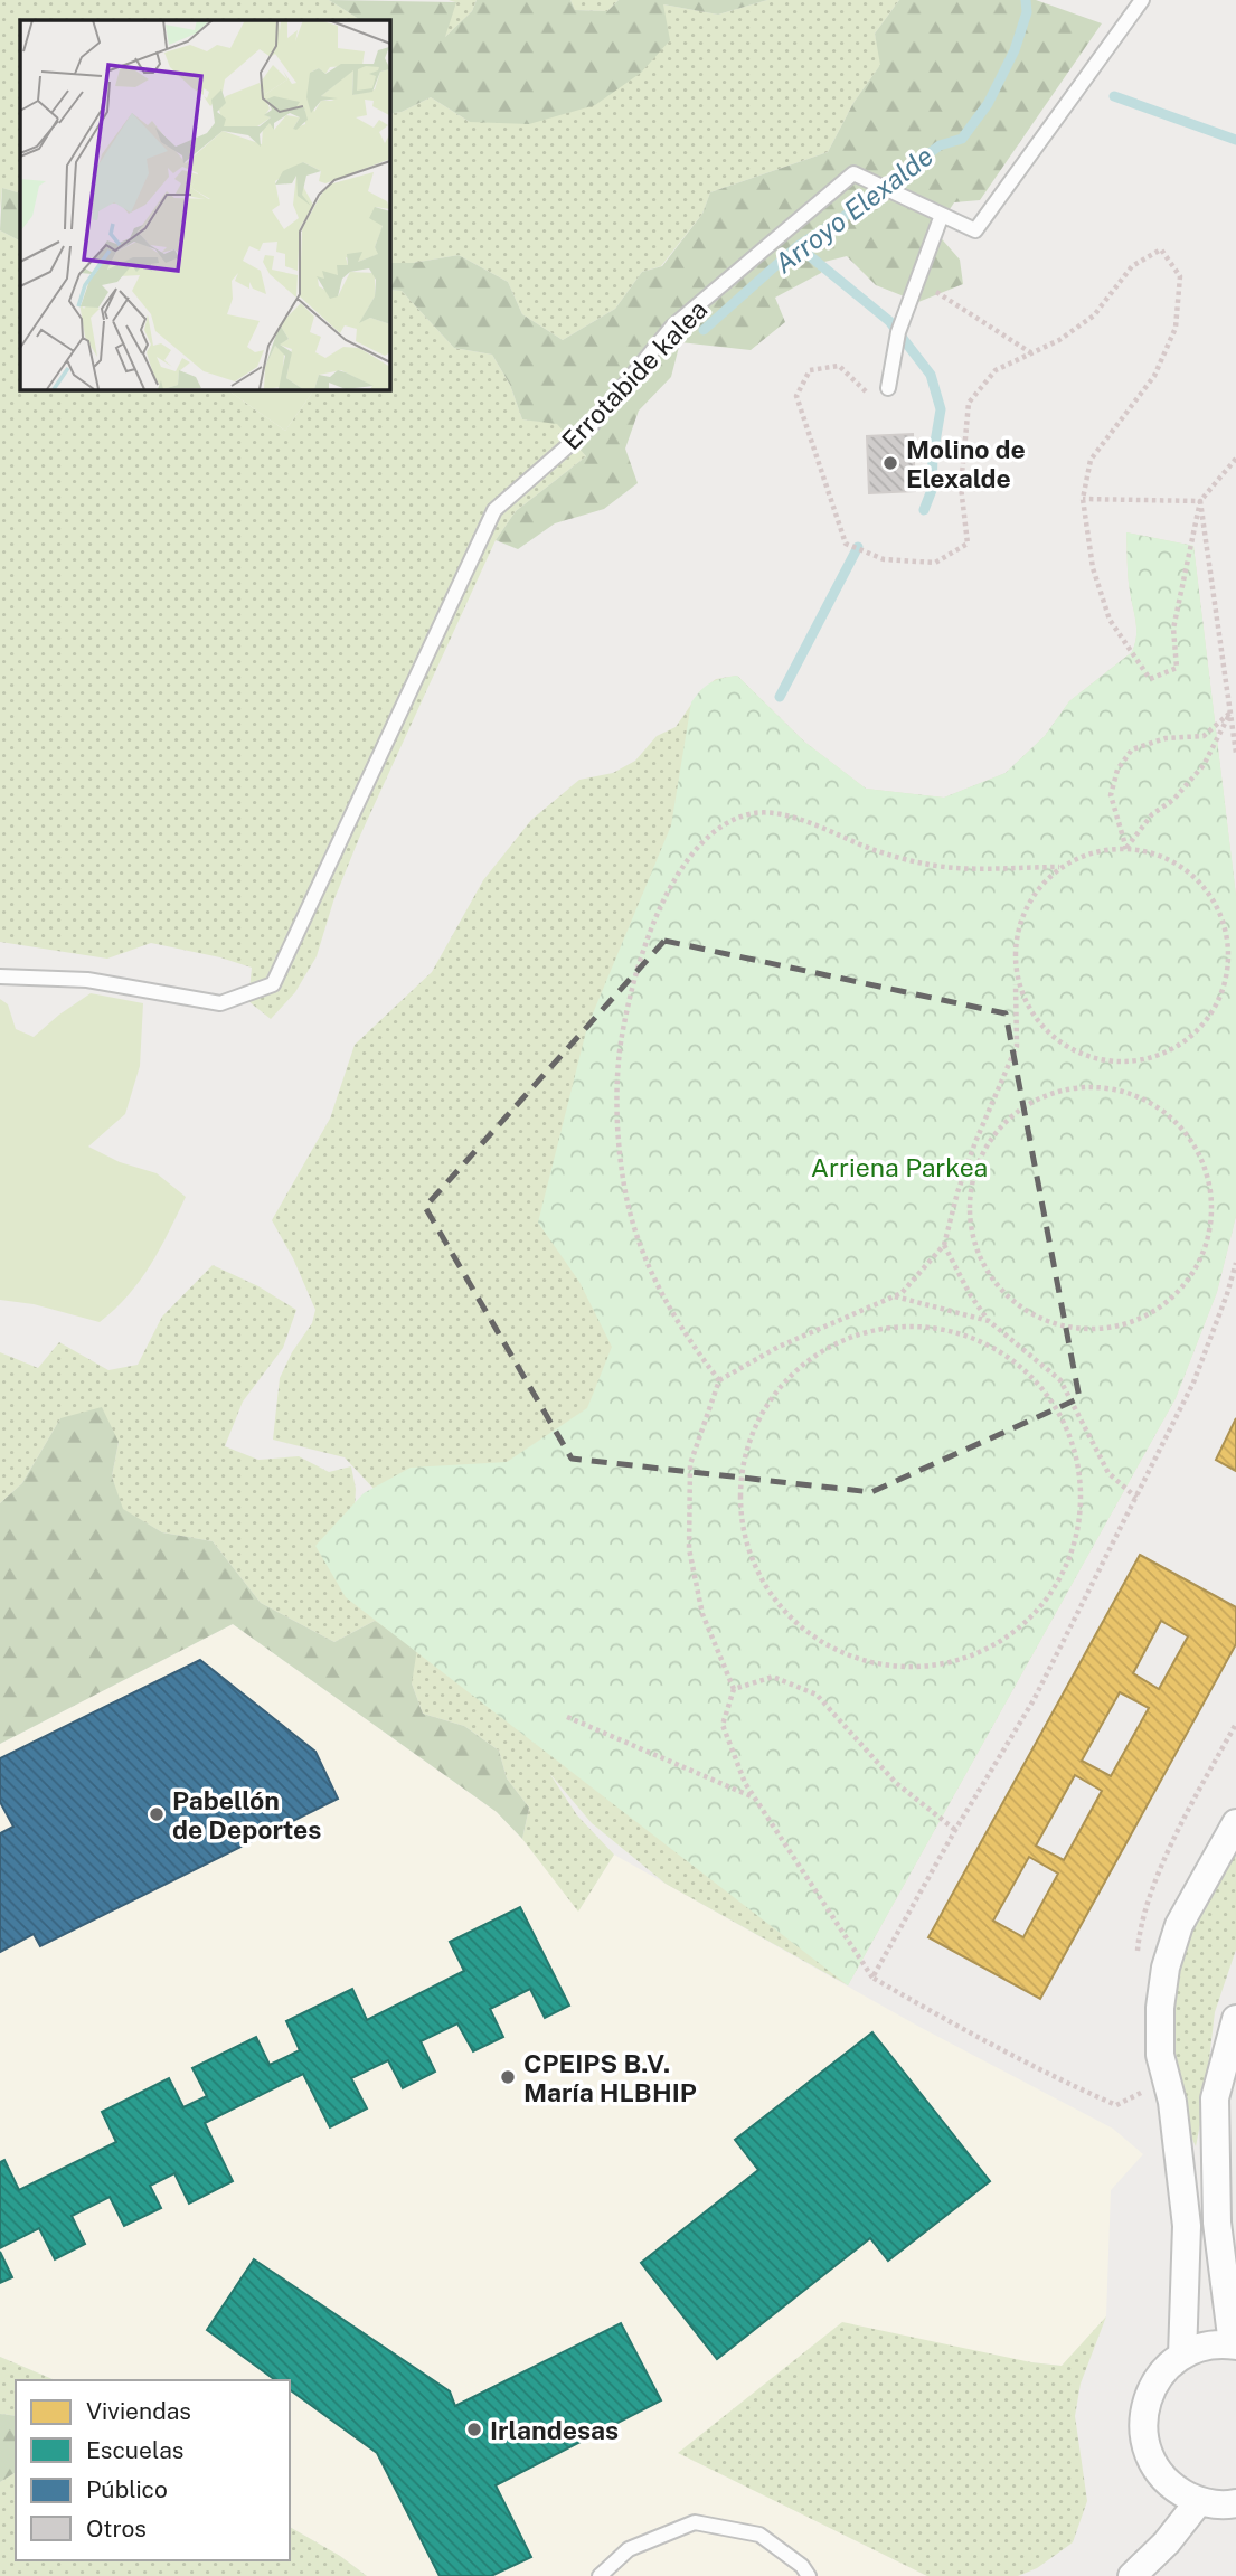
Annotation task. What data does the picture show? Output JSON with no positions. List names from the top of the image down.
{
  "streets": {
    "lane": ["Errotabide kalea"]
  },
  "water": ["Arroyo Elexalde"],
  "parks": ["Arriena Parkea"],
  "places": [
    "Molino de Elexalde",
    "Pabellón de Deportes",
    "CPEIPS B.V. María HLBHIP",
    "Irlandesas"
  ],
  "legend": [
    "Viviendas",
    "Escuelas",
    "Público",
    "Otros"
  ]
}
